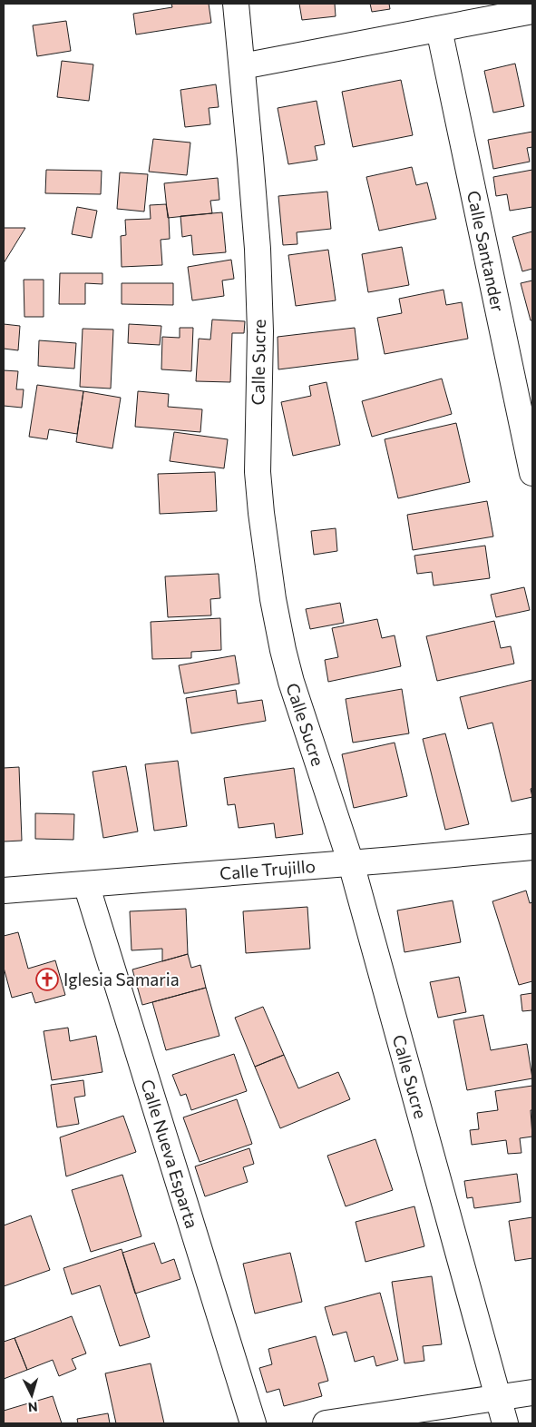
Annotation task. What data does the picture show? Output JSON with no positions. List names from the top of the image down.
{
  "streets": {
    "street": [
      "Calle Santander",
      "Calle Sucre",
      "Calle Trujillo",
      "Calle Nueva Esparta"
    ]
  },
  "crossings": [
    ["Calle Sucre", "Calle Trujillo"],
    ["Calle Trujillo", "Calle Nueva Esparta"]
  ],
  "places": {
    "church": ["Iglesia Samaria"]
  },
  "north": "bottom"
}
